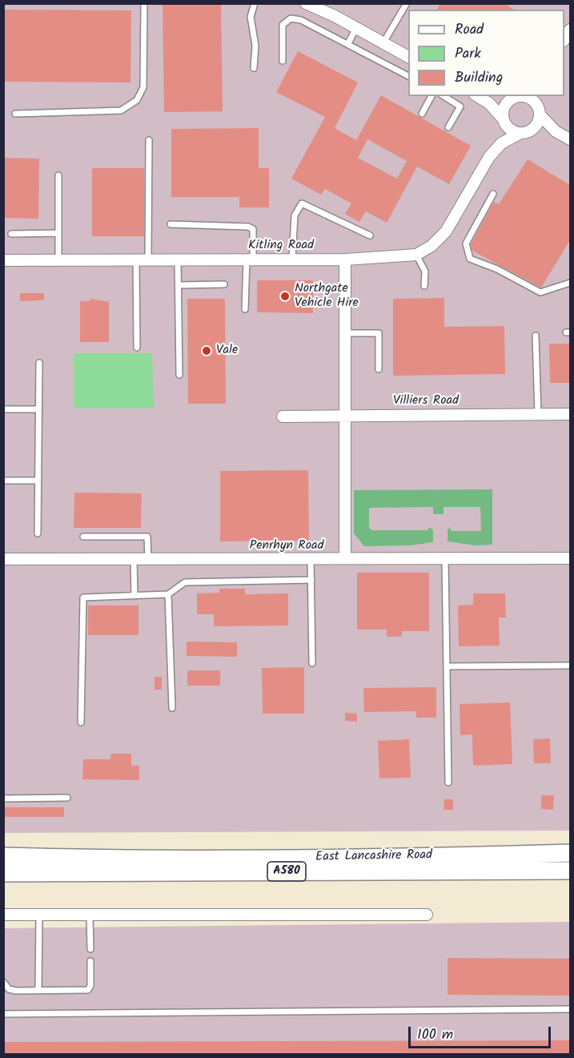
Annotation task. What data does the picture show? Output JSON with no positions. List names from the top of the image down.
{
  "streets": {
    "highway": ["East Lancashire Road", "A580"],
    "street": ["Kitling Road", "Villiers Road", "Penrhyn Road"]
  },
  "places": ["Northgate Vehicle Hire", "Vale"],
  "legend": ["Road", "Park", "Building"],
  "scale_bar": "100 m"
}
